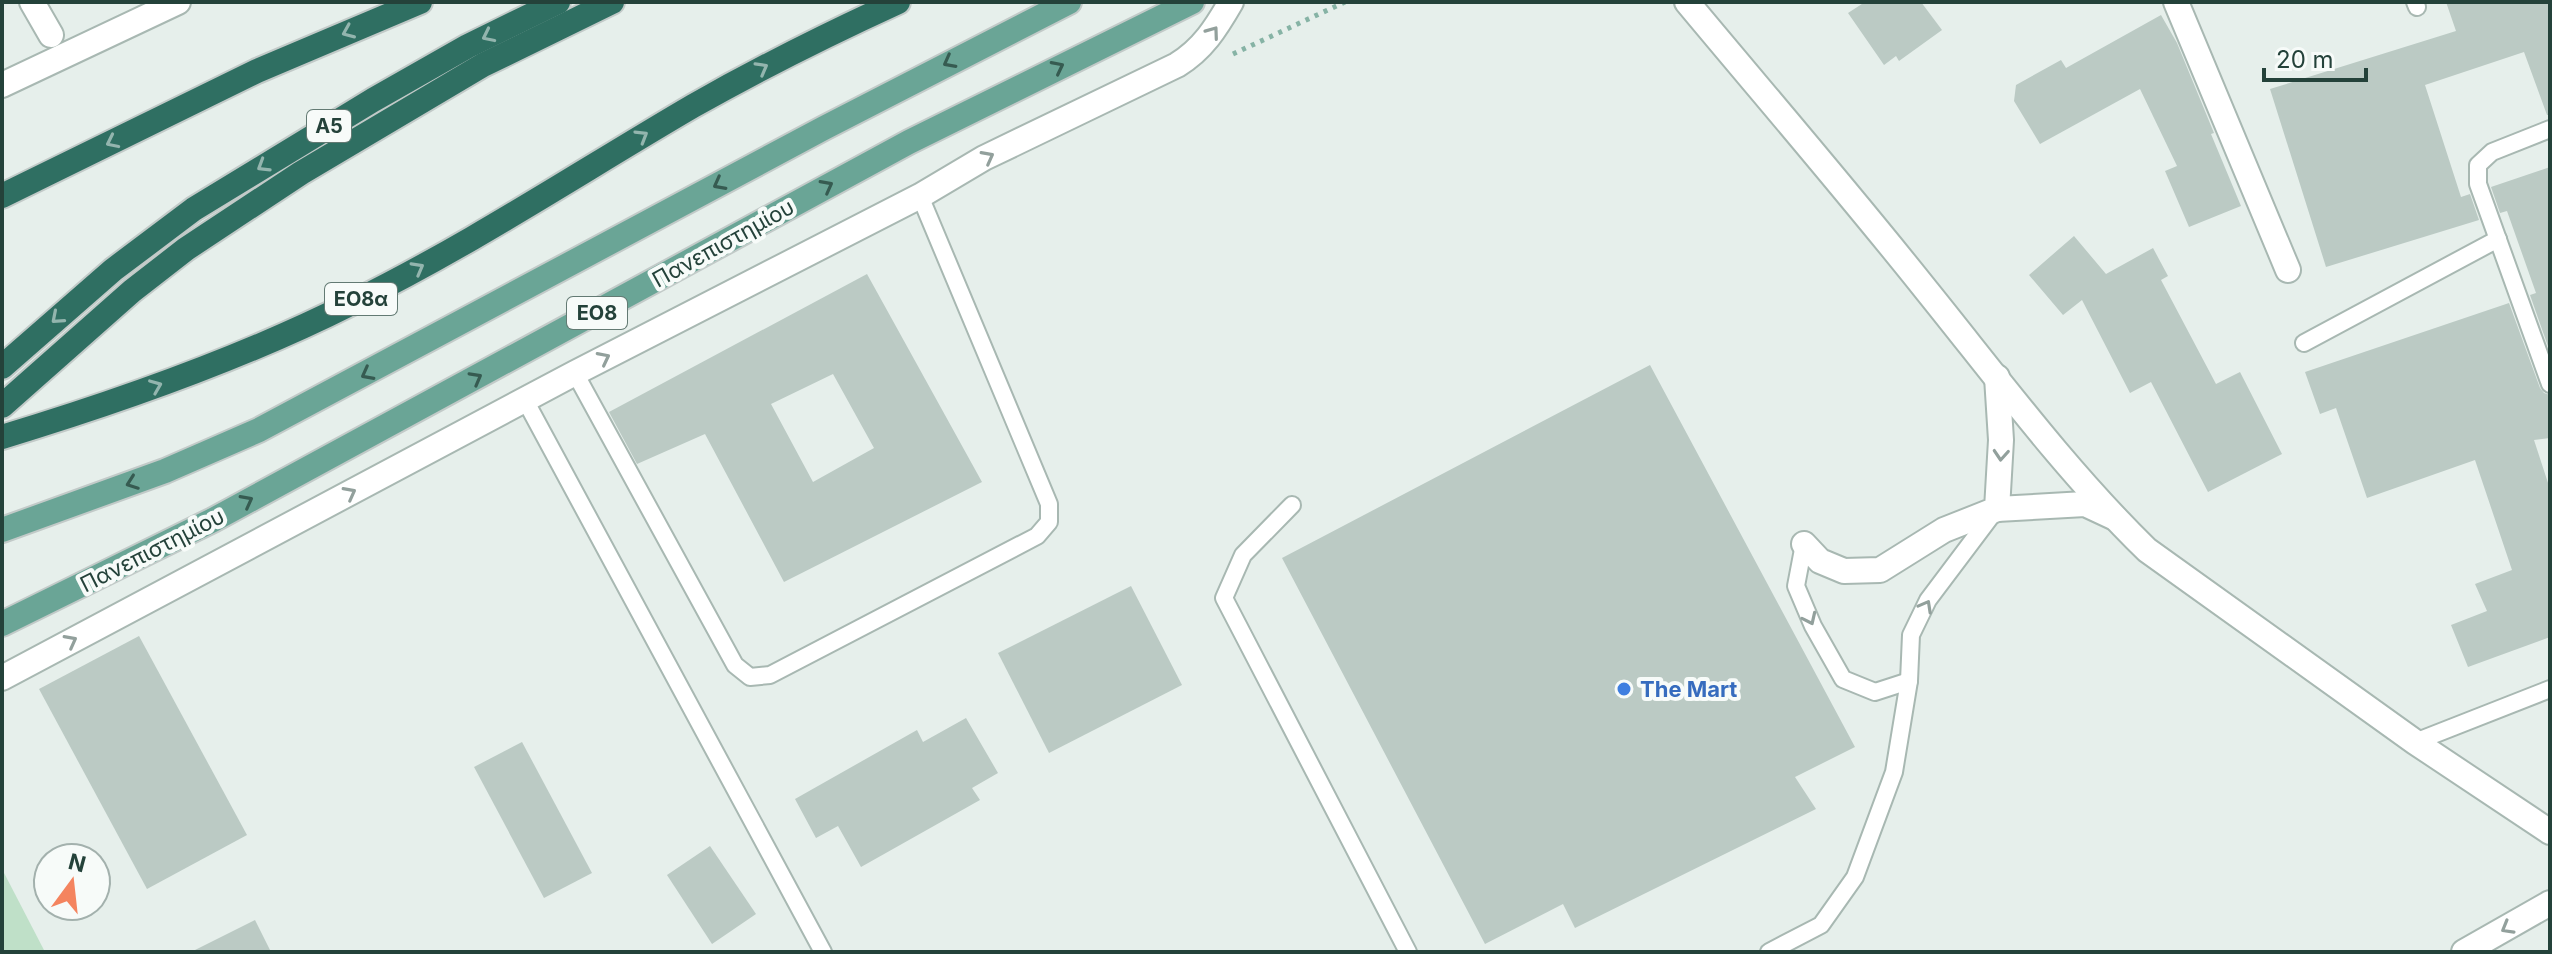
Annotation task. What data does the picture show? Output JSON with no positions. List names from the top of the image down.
{
  "streets": {
    "highway": ["Α5", "ΕΟ8α"],
    "main road": ["Πανεπιστημίου", "ΕΟ8"]
  },
  "places": ["The Mart"],
  "scale_bar": "20 m",
  "north": "top"
}
